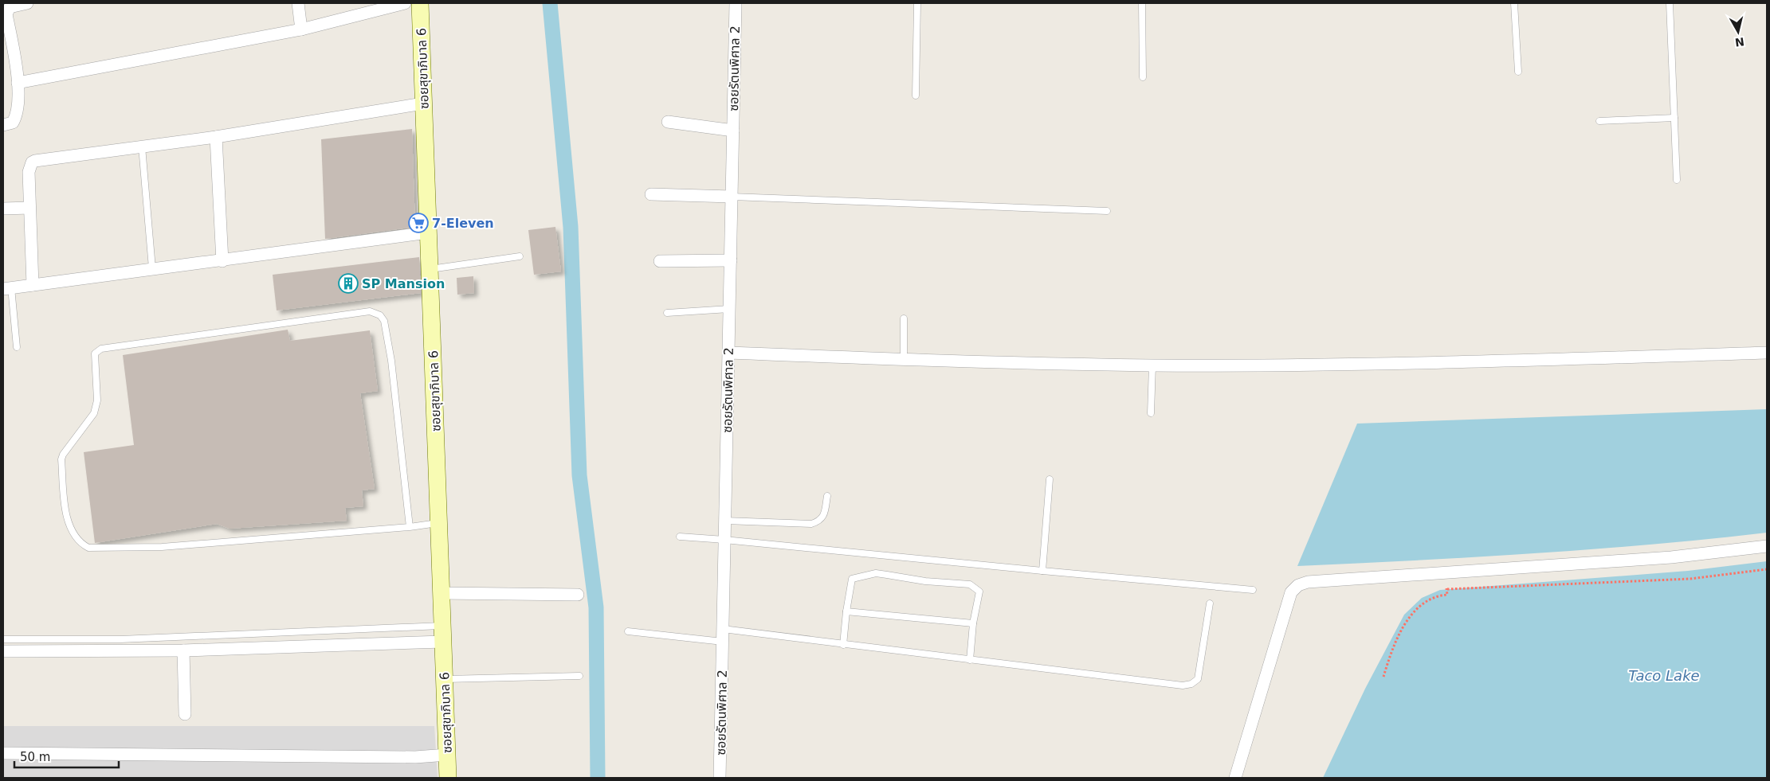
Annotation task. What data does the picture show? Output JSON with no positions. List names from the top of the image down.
{
  "streets": {
    "street": ["ซอยสุขาภิบาล 6", "ซอยรัตนพิศาล 2"]
  },
  "water": ["Taco Lake"],
  "places": {
    "supermarket": ["7-Eleven"],
    "building": ["SP Mansion"]
  },
  "scale_bar": "50 m",
  "north": "bottom"
}
